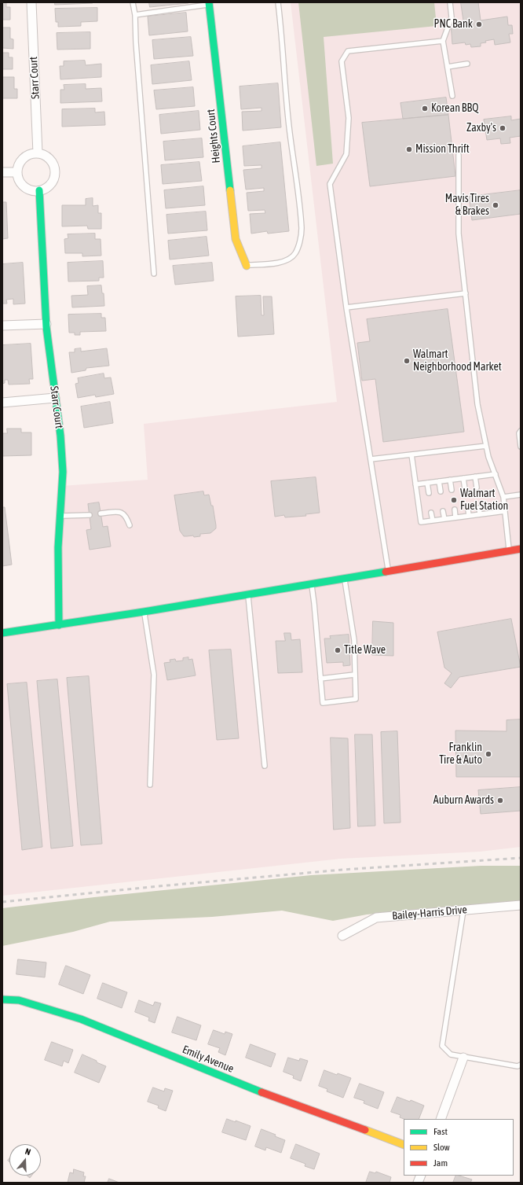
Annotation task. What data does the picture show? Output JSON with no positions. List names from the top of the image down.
{
  "streets": {
    "street": [
      "Starr Court",
      "Heights Court",
      "Bailey-Harris Drive",
      "Emily Avenue"
    ]
  },
  "places": [
    "PNC Bank",
    "Korean BBQ",
    "Zaxby's",
    "Mission Thrift",
    "Mavis Tires & Brakes",
    "Walmart Neighborhood Market",
    "Walmart Fuel Station",
    "Title Wave",
    "Franklin Tire & Auto",
    "Auburn Awards"
  ],
  "legend": ["Fast", "Slow", "Jam"],
  "north": "top"
}
